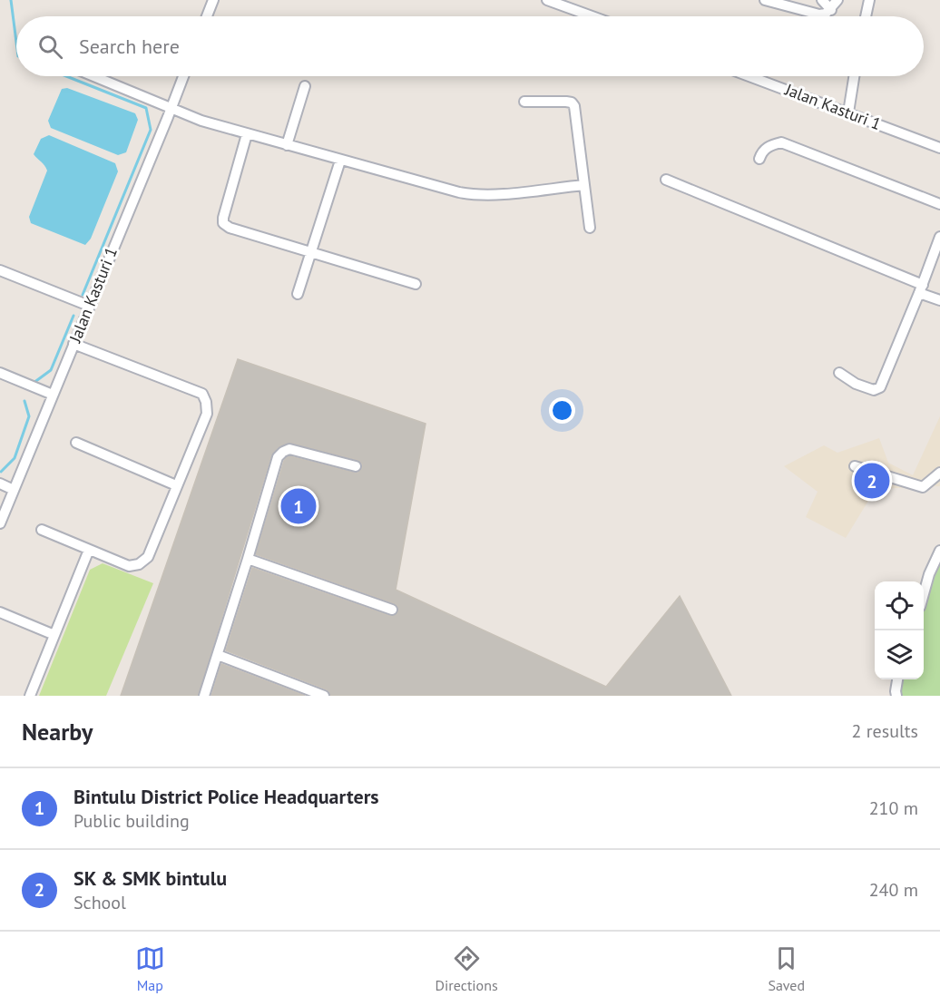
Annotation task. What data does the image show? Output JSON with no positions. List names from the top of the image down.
{
  "streets": {
    "street": ["Jalan Kasturi 1"]
  },
  "page": {
    "search": "Search here",
    "pins": ["2", "1"],
    "heading": ["Nearby", "2 results"],
    "list": [
      {
        "mark": "1",
        "name": "Bintulu District Police Headquarters",
        "note": "Public building",
        "value": "210 m"
      },
      {
        "mark": "2",
        "name": "SK & SMK bintulu",
        "note": "School",
        "value": "240 m"
      }
    ],
    "nav": ["Map", "Directions", "Saved"]
  }
}
